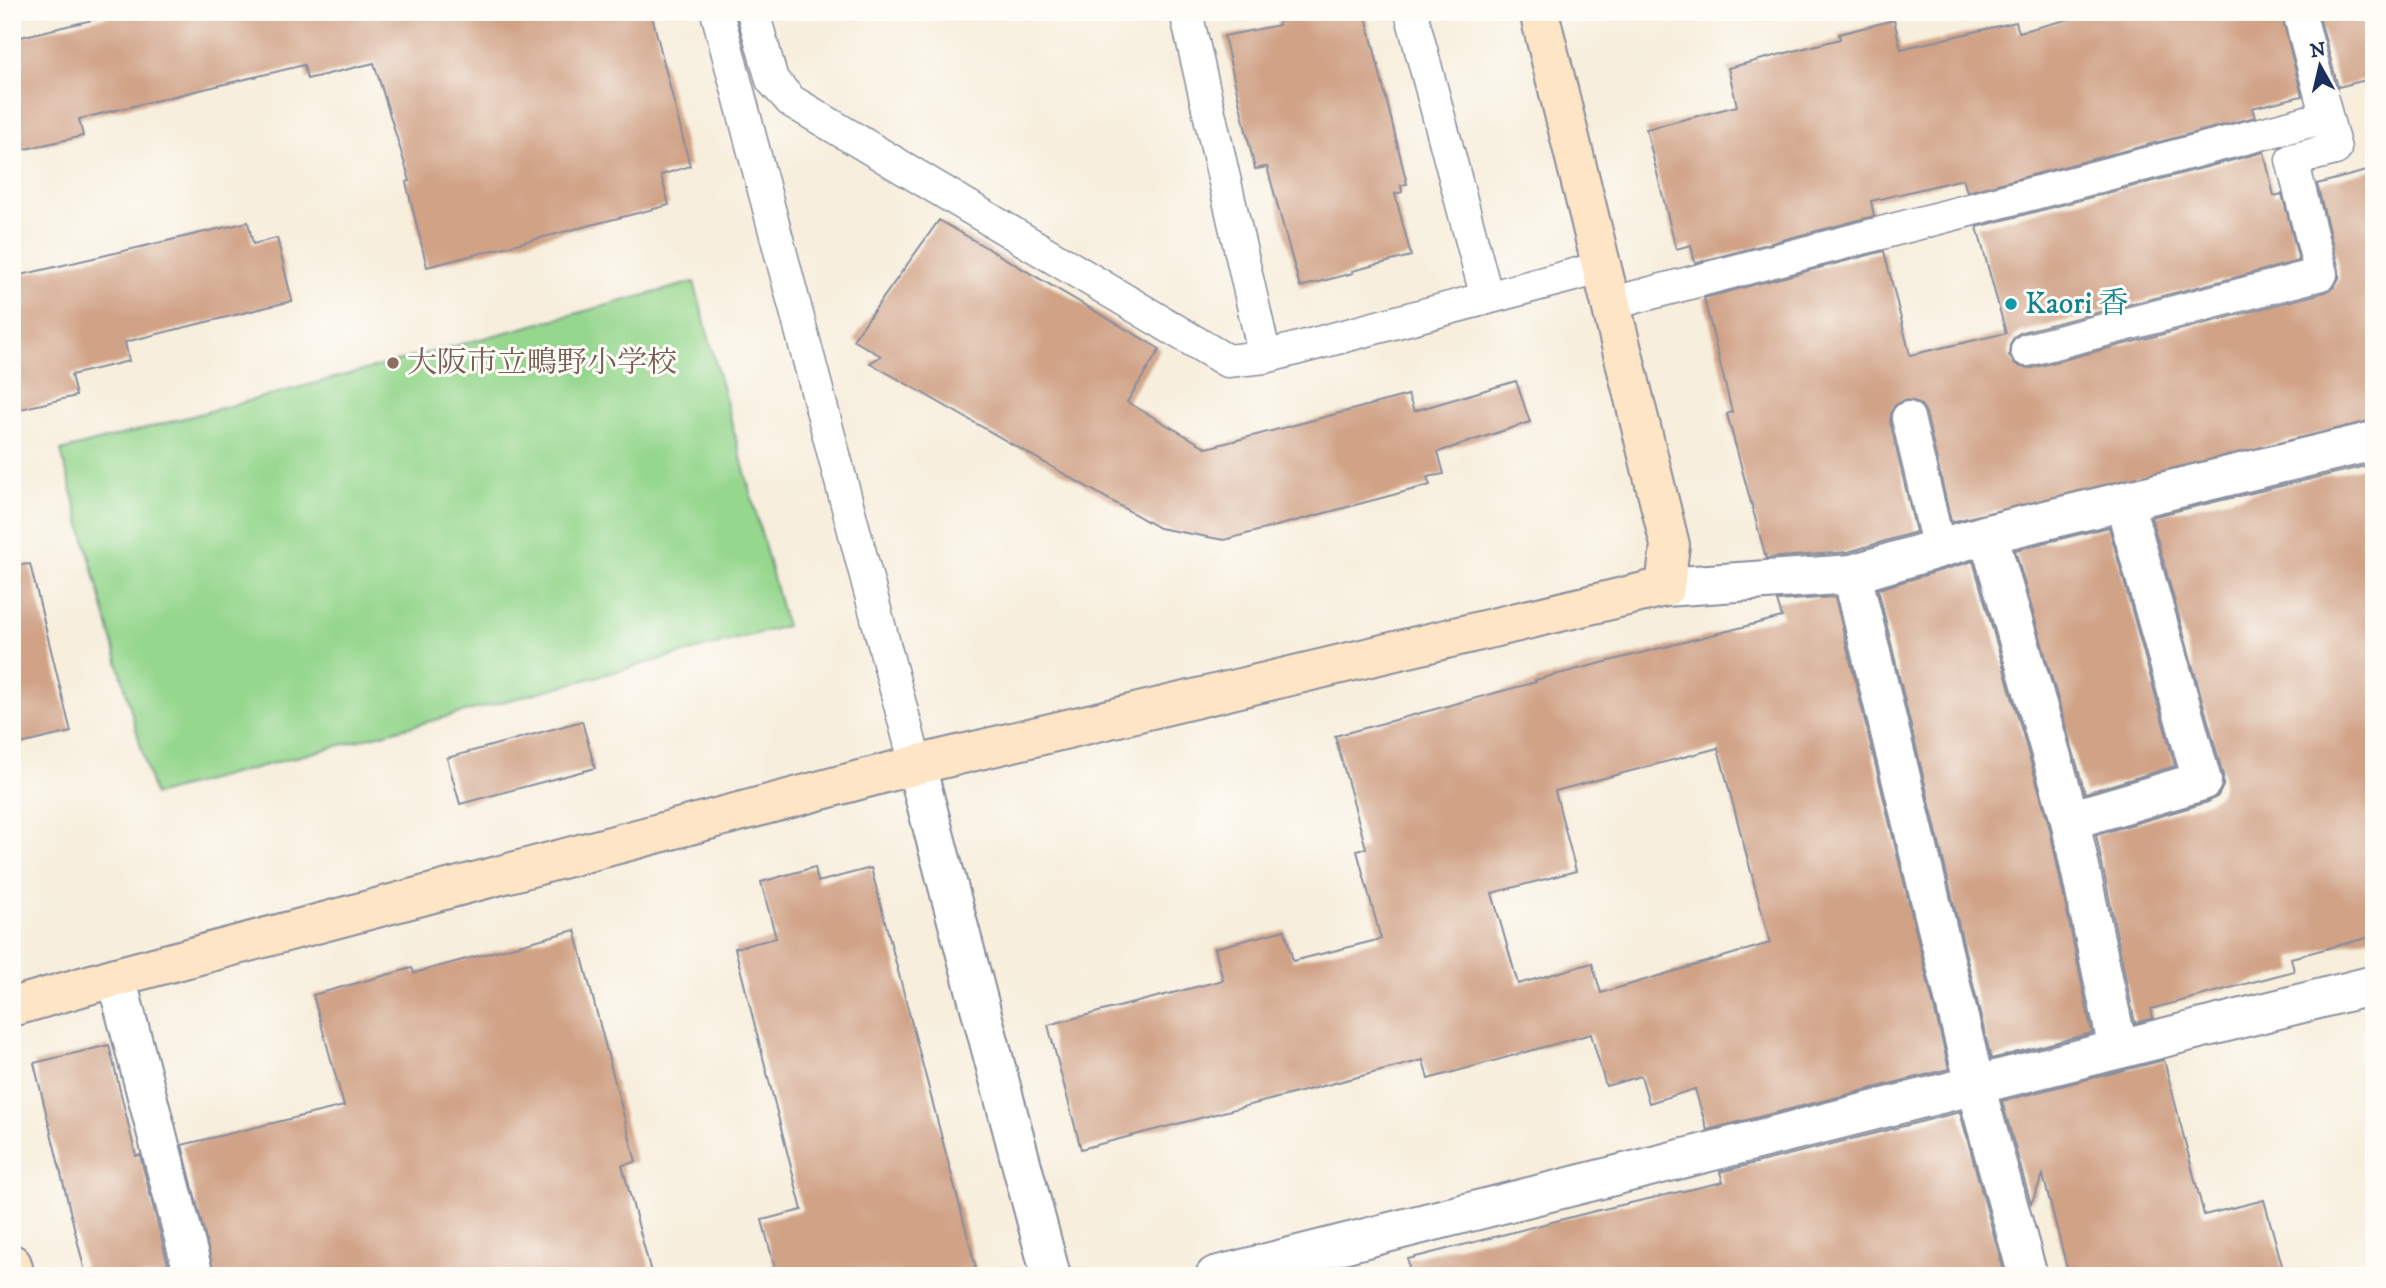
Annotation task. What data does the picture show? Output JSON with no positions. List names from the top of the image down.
{
  "places": ["Kaori 香", "大阪市立鴫野小学校"],
  "north": "top"
}
